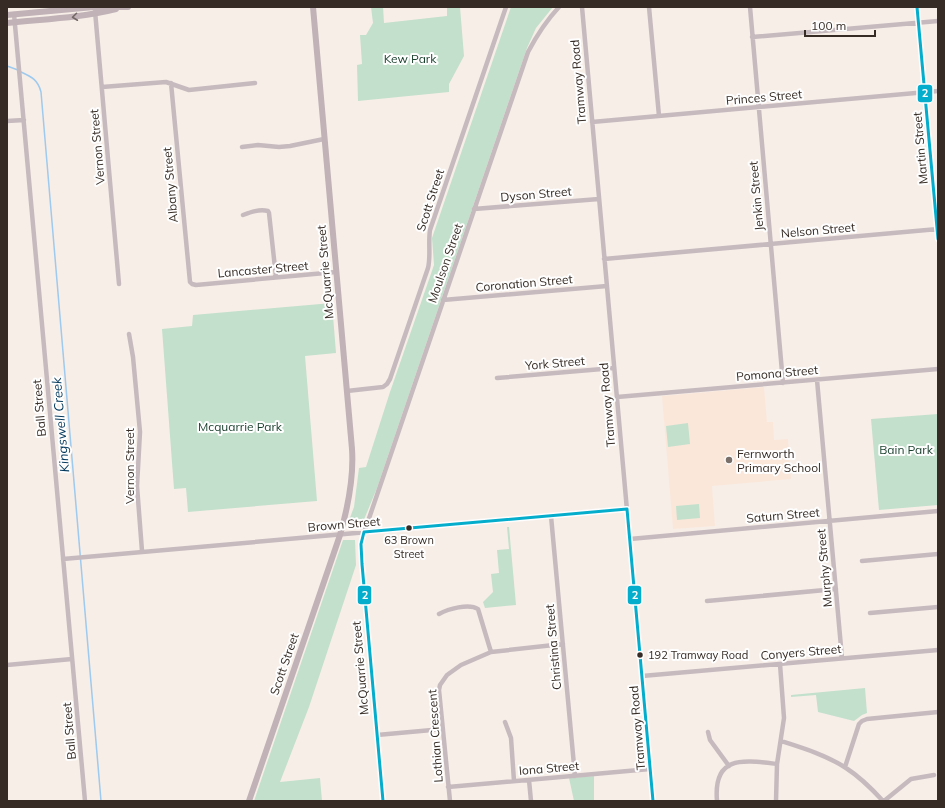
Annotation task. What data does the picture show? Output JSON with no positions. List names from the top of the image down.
{
  "streets": {
    "main road": ["Scott Street", "McQuarrie Street"],
    "street": [
      "Tramway Road",
      "Princes Street",
      "Vernon Street",
      "Martin Street",
      "Albany Street",
      "Dyson Street",
      "Jenkin Street",
      "Nelson Street",
      "Moulson Street",
      "Lancaster Street",
      "Coronation Street",
      "York Street",
      "Pomona Street",
      "Ball Street",
      "Saturn Street",
      "Brown Street",
      "Murphy Street",
      "Christina Street",
      "Conyers Street",
      "Lothian Crescent",
      "Iona Street"
    ]
  },
  "crossings": [
    ["Tramway Road", "Princes Street"],
    ["Tramway Road", "Dyson Street"],
    ["Tramway Road", "Nelson Street"],
    ["Tramway Road", "Coronation Street"],
    ["Tramway Road", "York Street"],
    ["Tramway Road", "Pomona Street"],
    ["Tramway Road", "Saturn Street"],
    ["Tramway Road", "Brown Street"],
    ["Tramway Road", "Conyers Street"],
    ["Tramway Road", "Iona Street"],
    ["Princes Street", "Martin Street"],
    ["Princes Street", "Jenkin Street"],
    ["Vernon Street", "Brown Street"],
    ["Martin Street", "Nelson Street"],
    ["Albany Street", "Lancaster Street"],
    ["Dyson Street", "Moulson Street"],
    ["Jenkin Street", "Nelson Street"],
    ["Jenkin Street", "Pomona Street"],
    ["Scott Street", "McQuarrie Street"],
    ["Scott Street", "Brown Street"],
    ["Moulson Street", "McQuarrie Street"],
    ["Moulson Street", "Coronation Street"],
    ["Moulson Street", "Brown Street"],
    ["Lancaster Street", "McQuarrie Street"],
    ["McQuarrie Street", "Brown Street"],
    ["Pomona Street", "Murphy Street"],
    ["Ball Street", "Brown Street"],
    ["Saturn Street", "Murphy Street"],
    ["Brown Street", "Christina Street"],
    ["Murphy Street", "Conyers Street"],
    ["Christina Street", "Lothian Crescent"],
    ["Christina Street", "Iona Street"],
    ["Lothian Crescent", "Iona Street"]
  ],
  "water": ["Kingswell Creek"],
  "parks": ["Kew Park", "Mcquarrie Park", "Bain Park"],
  "places": ["Fernworth Primary School", "63 Brown Street", "192 Tramway Road"],
  "lines": ["transit line 2"],
  "scale_bar": "100 m"
}
